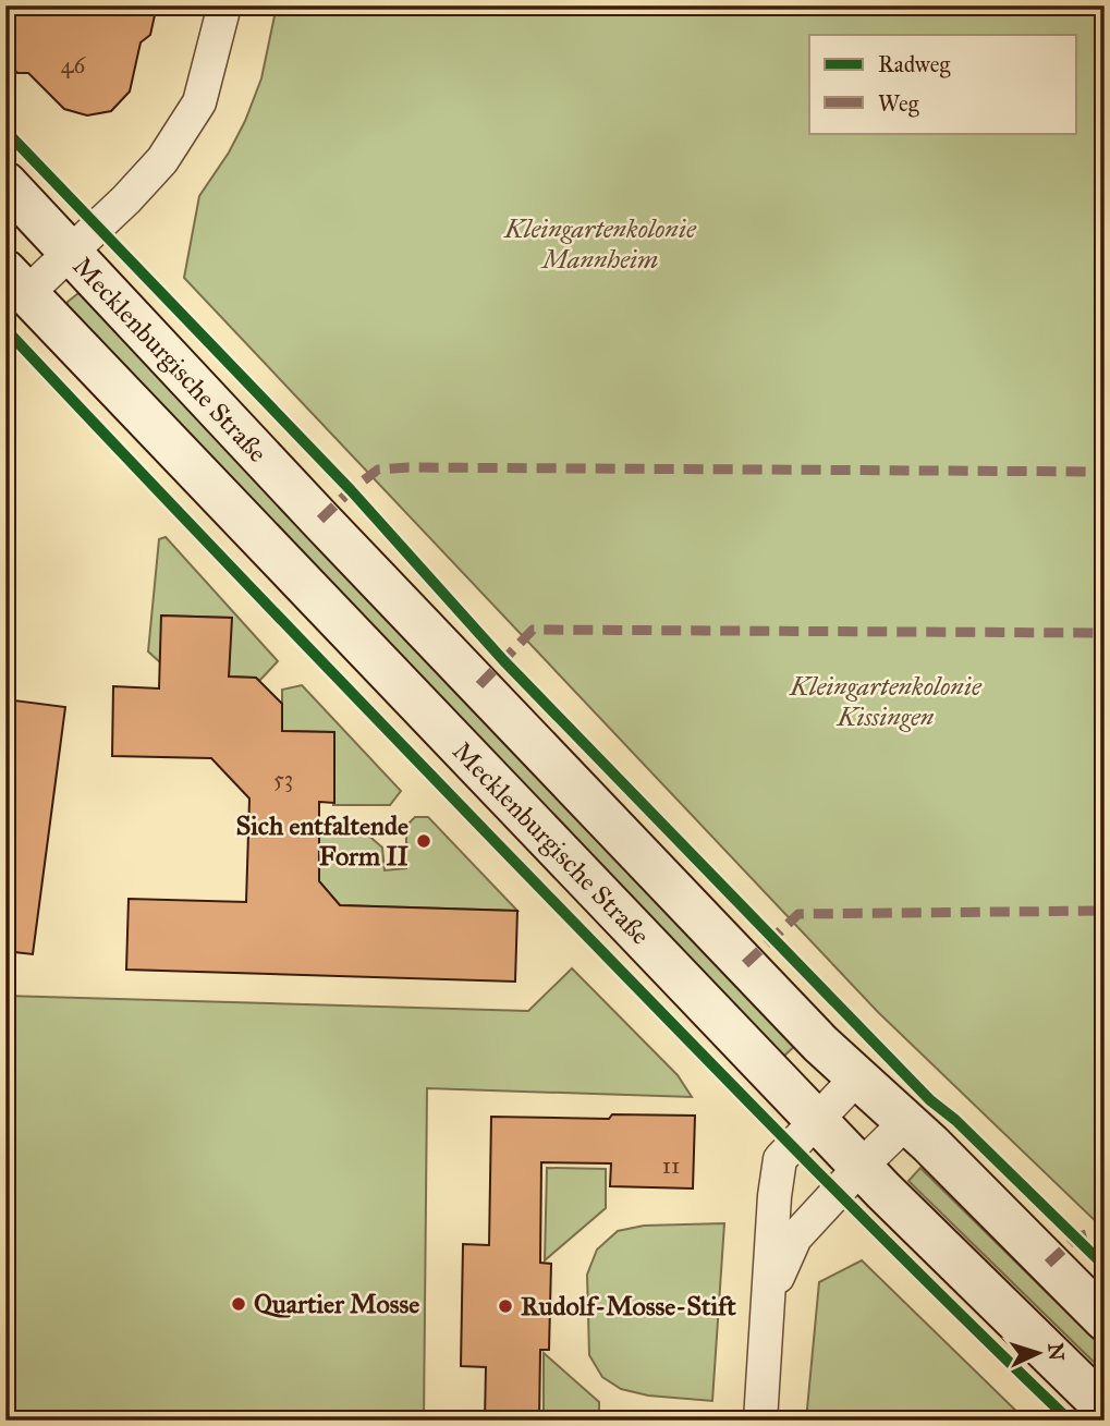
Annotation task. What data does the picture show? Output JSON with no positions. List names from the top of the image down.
{
  "streets": {
    "main road": ["Mecklenburgische Straße"]
  },
  "parks": ["Kleingartenkolonie Mannheim", "Kleingartenkolonie Kissingen"],
  "places": ["Sich entfaltende Form II", "Quartier Mosse", "Rudolf-Mosse-Stift"],
  "house_numbers": ["46", "53", "11"],
  "legend": ["Radweg", "Weg"],
  "north": "right"
}
